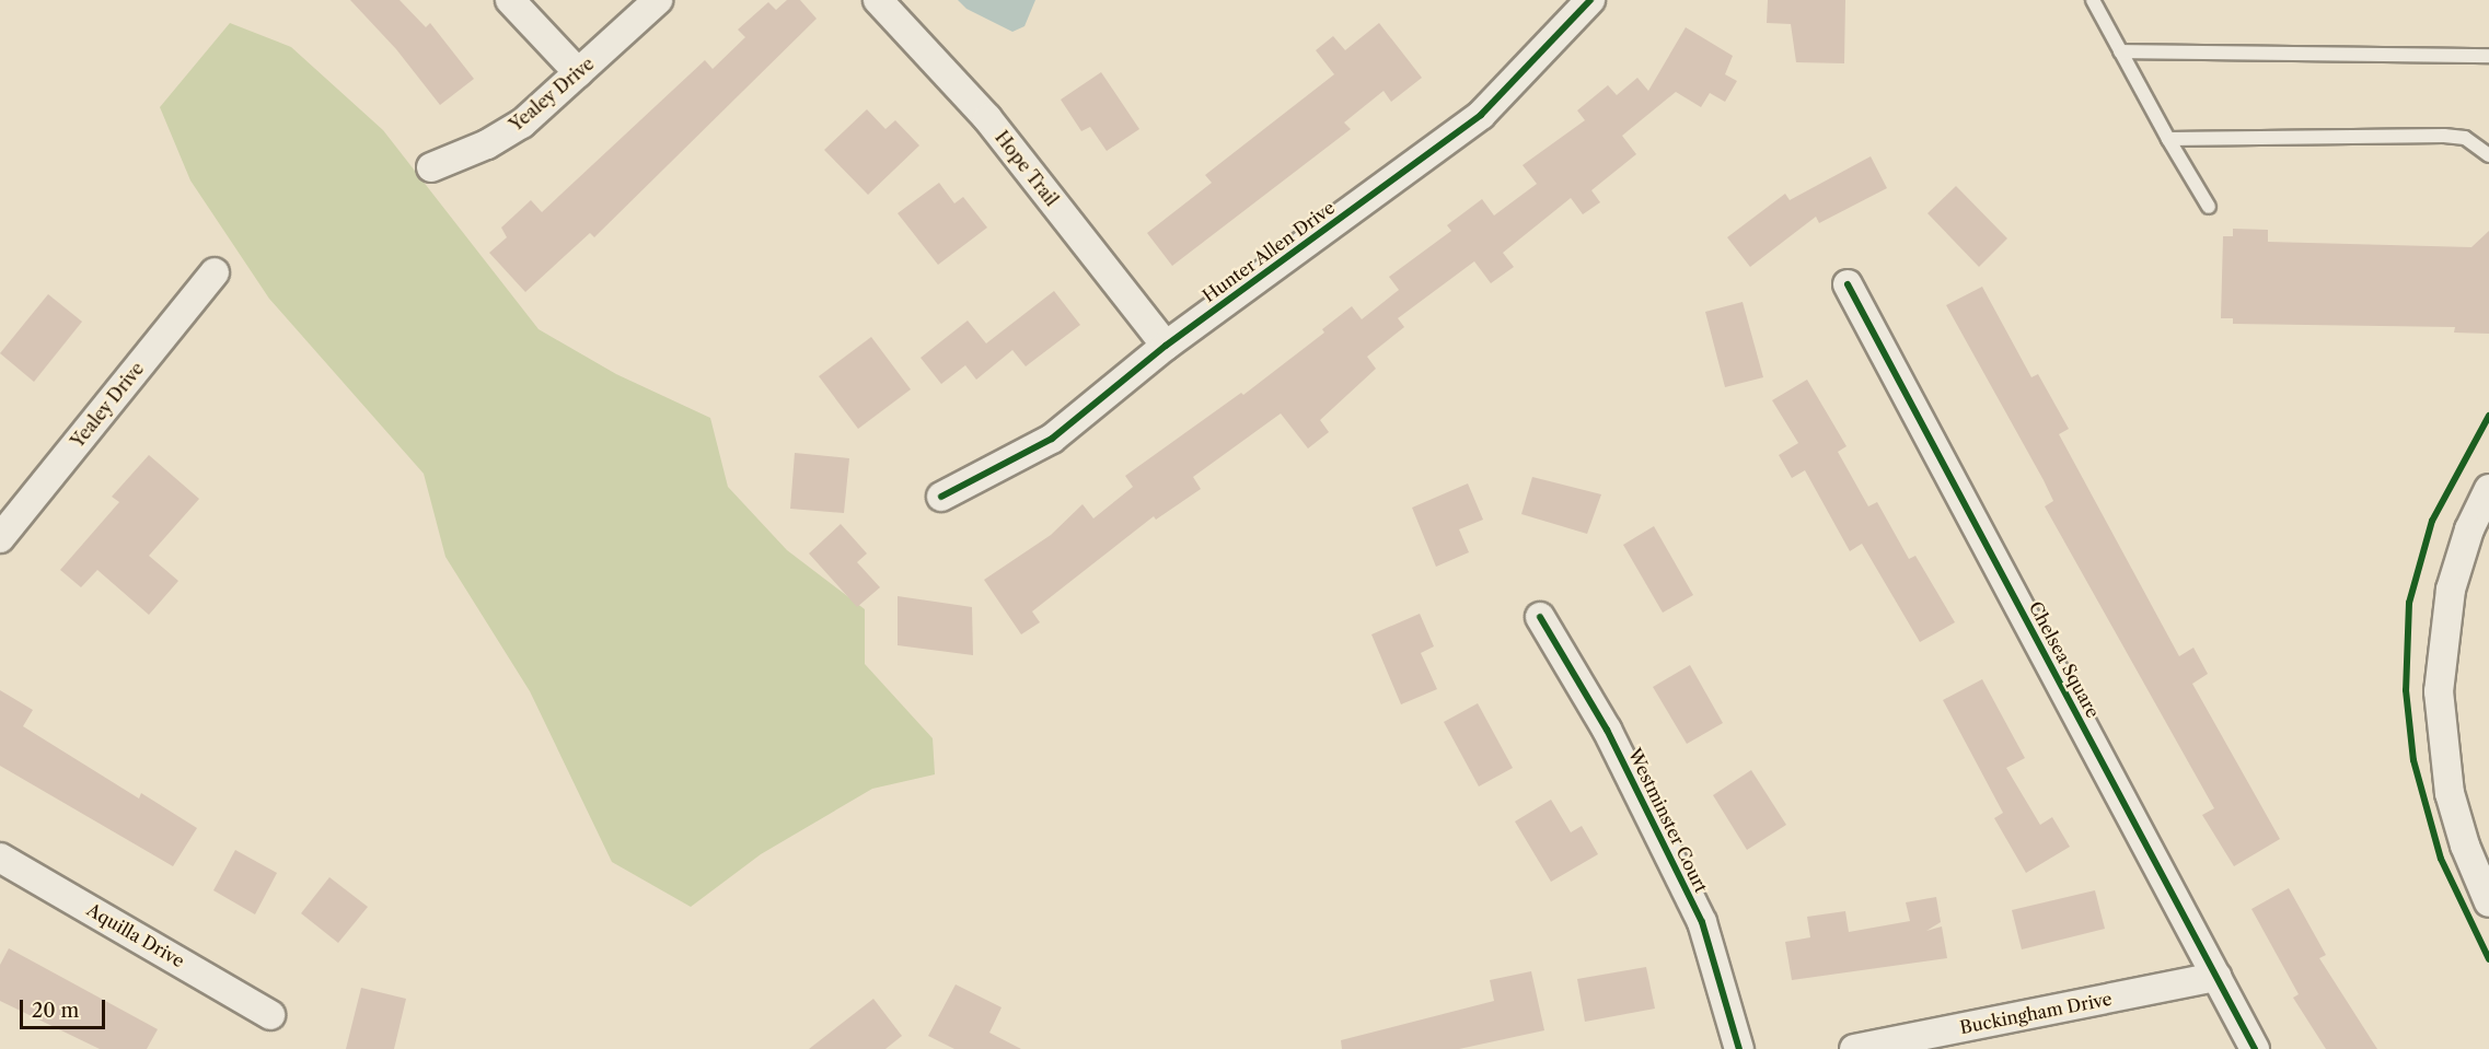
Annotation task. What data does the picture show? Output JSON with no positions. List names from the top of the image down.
{
  "streets": {
    "street": [
      "Yealey Drive",
      "Hope Trail",
      "Hunter Allen Drive",
      "Chelsea Square",
      "Westminster Court",
      "Aquilla Drive",
      "Buckingham Drive"
    ]
  },
  "crossings": [
    ["Hope Trail", "Hunter Allen Drive"],
    ["Chelsea Square", "Buckingham Drive"]
  ],
  "scale_bar": "20 m"
}
